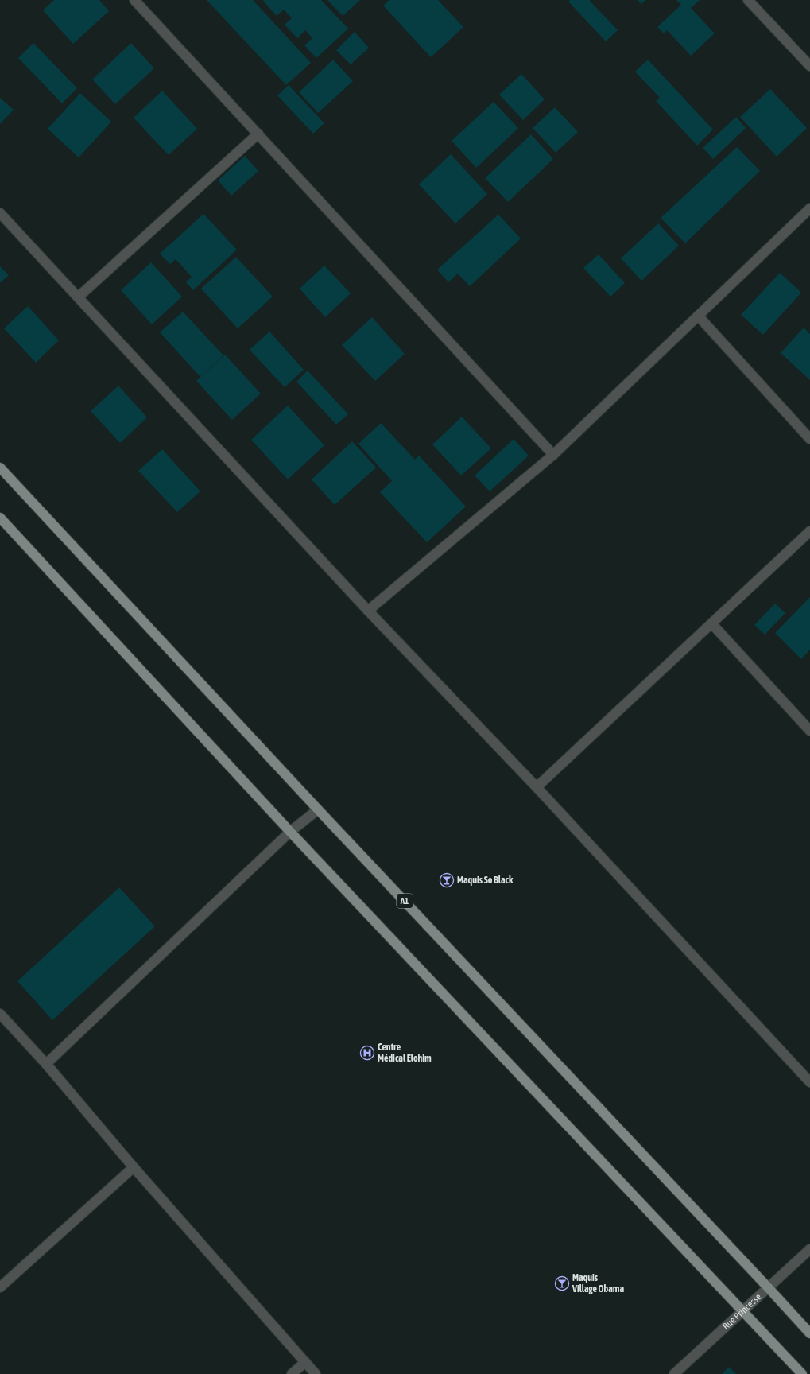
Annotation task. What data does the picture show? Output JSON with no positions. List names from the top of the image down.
{
  "streets": {
    "main road": ["A1"],
    "street": ["Rue Princesse"]
  },
  "crossings": [
    ["A1", "Rue Princesse"]
  ],
  "places": {
    "bar": ["Maquis So Black", "Maquis Village Obama"],
    "hospital": ["Centre Médical Elohim"]
  }
}
